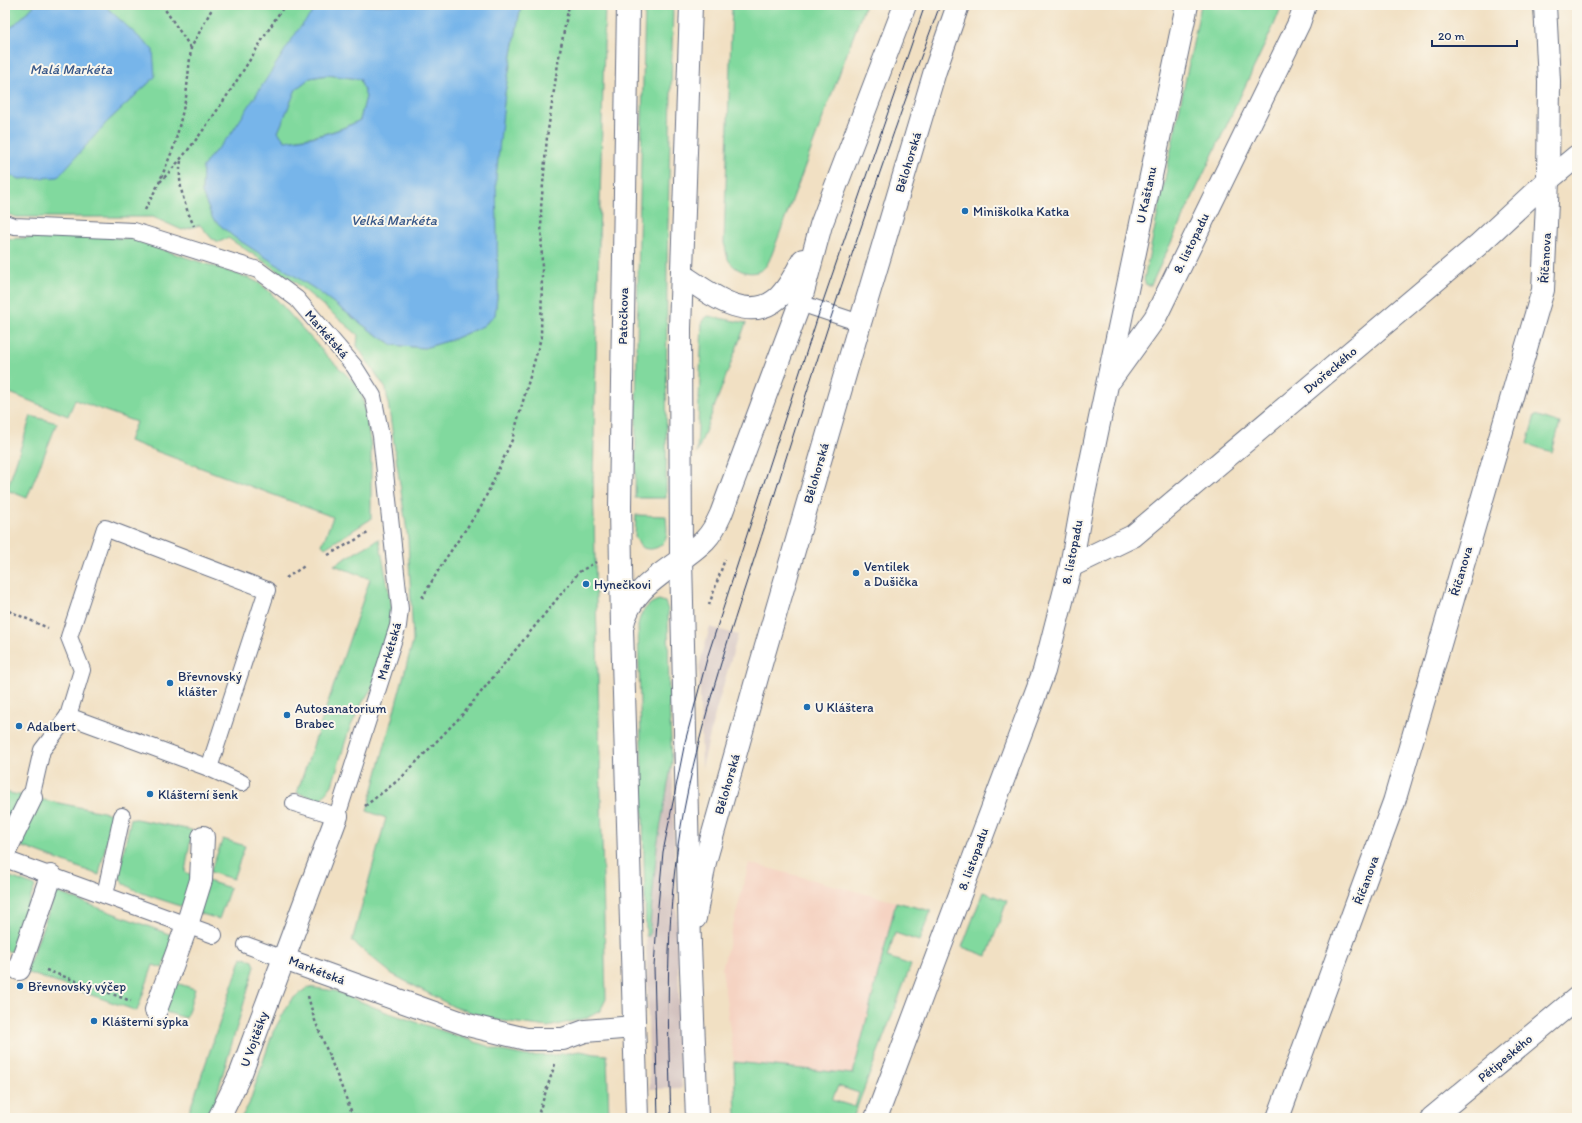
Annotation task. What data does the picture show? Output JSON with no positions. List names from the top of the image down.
{
  "streets": {
    "street": [
      "Bělohorská",
      "U Kaštanu",
      "8. listopadu",
      "Říčanova",
      "Patočkova",
      "Markétská",
      "Dvořeckého",
      "U Vojtěšky",
      "Pětipeského"
    ]
  },
  "crossings": [
    ["U Kaštanu", "8. listopadu"],
    ["8. listopadu", "Dvořeckého"],
    ["Říčanova", "Dvořeckého"],
    ["Markétská", "U Vojtěšky"]
  ],
  "water": ["Malá Markéta", "Velká Markéta"],
  "places": [
    "Miniškolka Katka",
    "Ventilek a Dušička",
    "Hynečkovi",
    "Břevnovský klášter",
    "U Kláštera",
    "Autosanatorium Brabec",
    "Adalbert",
    "Klášterní šenk",
    "Břevnovský výčep",
    "Klášterní sýpka"
  ],
  "scale_bar": "20 m"
}
